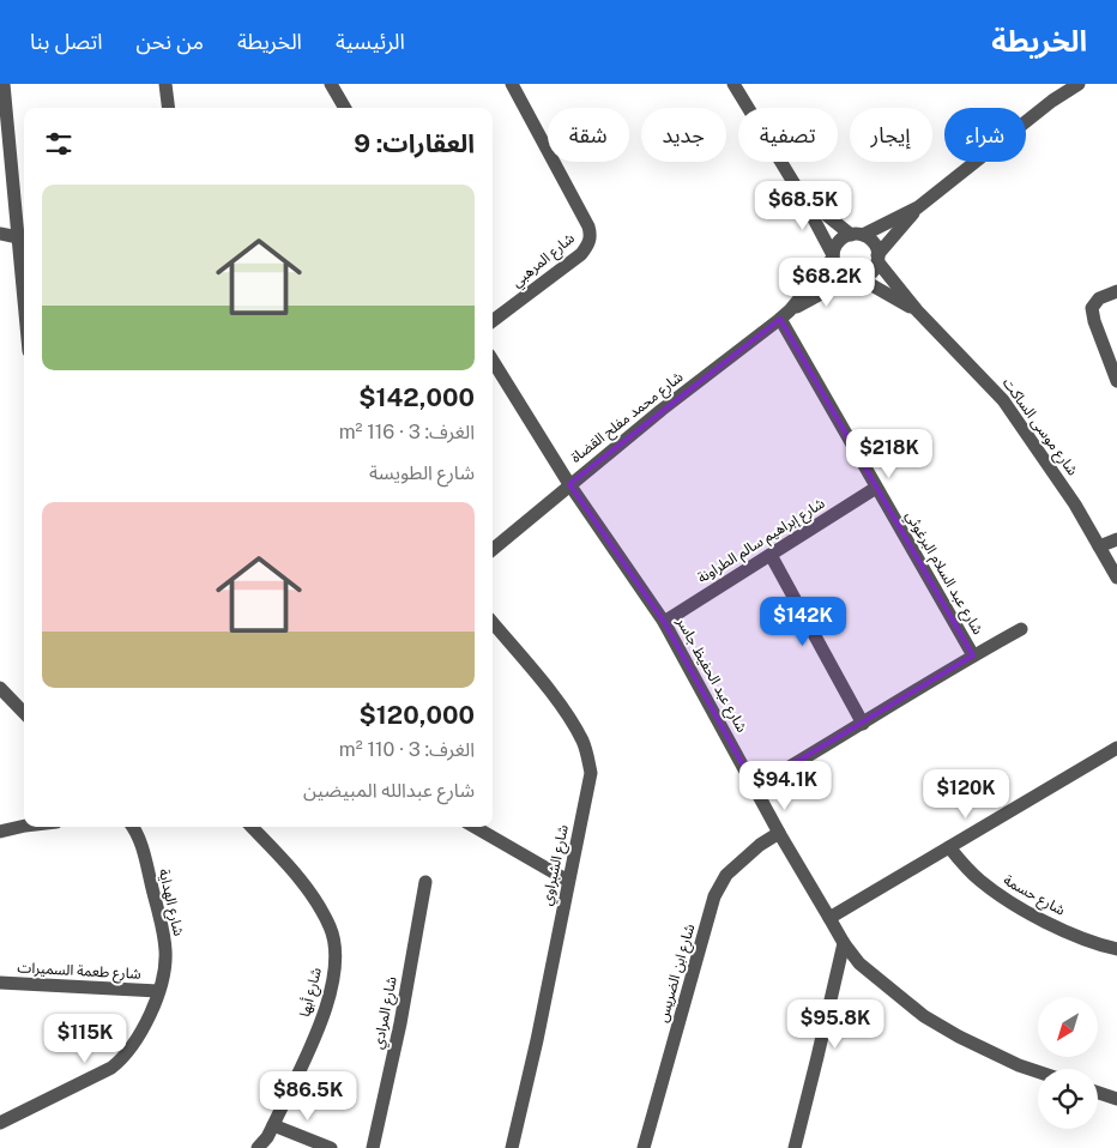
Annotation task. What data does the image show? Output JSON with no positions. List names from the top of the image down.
{
  "streets": {
    "street": [
      "شارع المرهبي",
      "شارع محمد مفلح القضاة",
      "شارع موسى الساكت",
      "شارع إبراهيم سالم الطراونة",
      "شارع عبد السلام البرغوثي",
      "شارع عبد الحفيظ جاسر",
      "شارع الشبراوي",
      "شارع حسمة",
      "شارع الهداية",
      "شارع طعمة السميرات",
      "شارع ابن الضريس",
      "شارع أبها",
      "شارع المرادي"
    ]
  },
  "crossings": [
    ["شارع محمد مفلح القضاة", "شارع موسى الساكت"],
    ["شارع محمد مفلح القضاة", "شارع عبد السلام البرغوثي"],
    ["شارع محمد مفلح القضاة", "شارع عبد الحفيظ جاسر"],
    ["شارع إبراهيم سالم الطراونة", "شارع عبد السلام البرغوثي"],
    ["شارع إبراهيم سالم الطراونة", "شارع عبد الحفيظ جاسر"],
    ["شارع عبد السلام البرغوثي", "شارع عبد الحفيظ جاسر"],
    ["شارع عبد الحفيظ جاسر", "شارع ابن الضريس"],
    ["شارع الهداية", "شارع طعمة السميرات"]
  ],
  "north": "bottom left",
  "page": {
    "header": "الخريطة",
    "nav": [
      "الرئيسية",
      "الخريطة",
      "من نحن",
      "اتصل بنا"
    ],
    "chip": [
      "شراء",
      "إيجار",
      "تصفية",
      "جديد",
      "شقة"
    ],
    "heading": "العقارات: 9",
    "list": [
      {
        "name": "$142,000",
        "note": "الغرف: 3 · 116 m² · شارع الطويسة"
      },
      {
        "name": "$120,000",
        "note": "الغرف: 3 · 110 m² · شارع عبدالله المبيضين"
      }
    ],
    "price": [
      "$68.5K",
      "$68.2K",
      "$218K",
      "$142K",
      "$94.1K",
      "$120K",
      "$95.8K",
      "$115K",
      "$86.5K"
    ]
  }
}
